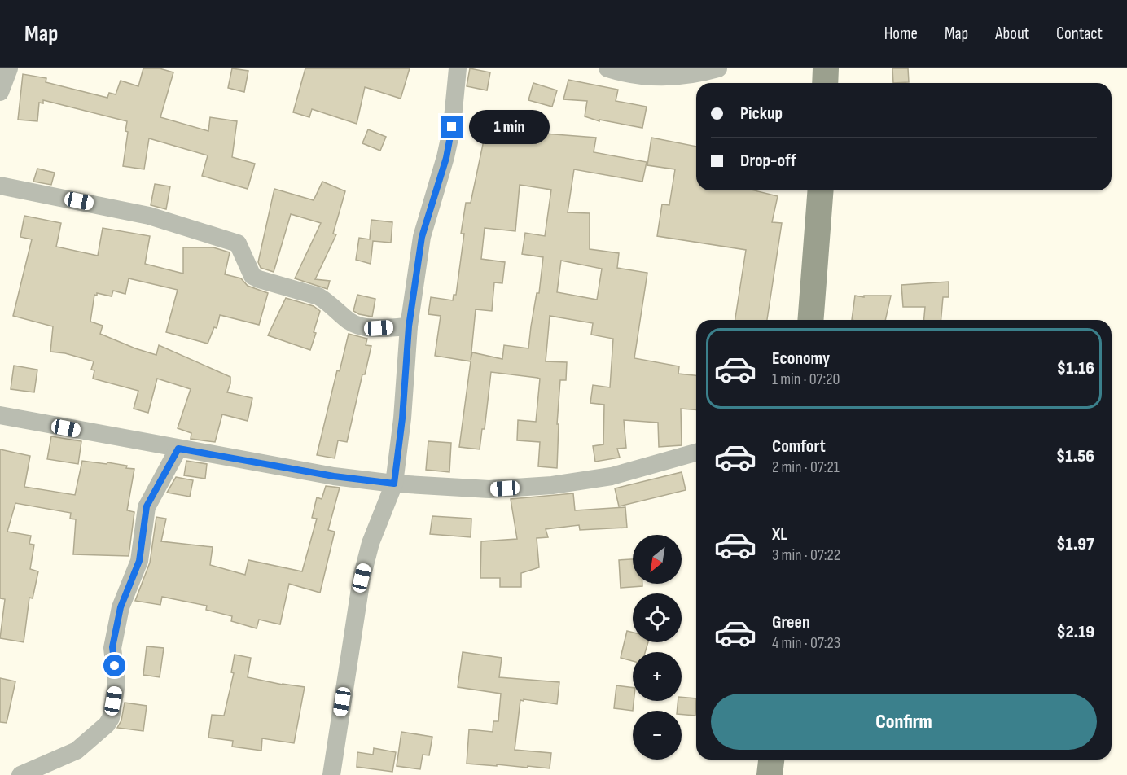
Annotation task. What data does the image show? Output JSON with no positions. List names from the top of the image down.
{
  "north": "bottom left",
  "page": {
    "header": "Map",
    "nav": [
      "Home",
      "Map",
      "About",
      "Contact"
    ],
    "banner": ["Pickup", "Drop-off"],
    "bubble": "1 min",
    "list": [
      {
        "name": "Economy",
        "note": "1 min · 07:20",
        "value": "$1.16"
      },
      {
        "name": "Comfort",
        "note": "2 min · 07:21",
        "value": "$1.56"
      },
      {
        "name": "XL",
        "note": "3 min · 07:22",
        "value": "$1.97"
      },
      {
        "name": "Green",
        "note": "4 min · 07:23",
        "value": "$2.19"
      }
    ],
    "map_buttons": ["+", "−"],
    "buttons": "Confirm"
  }
}
